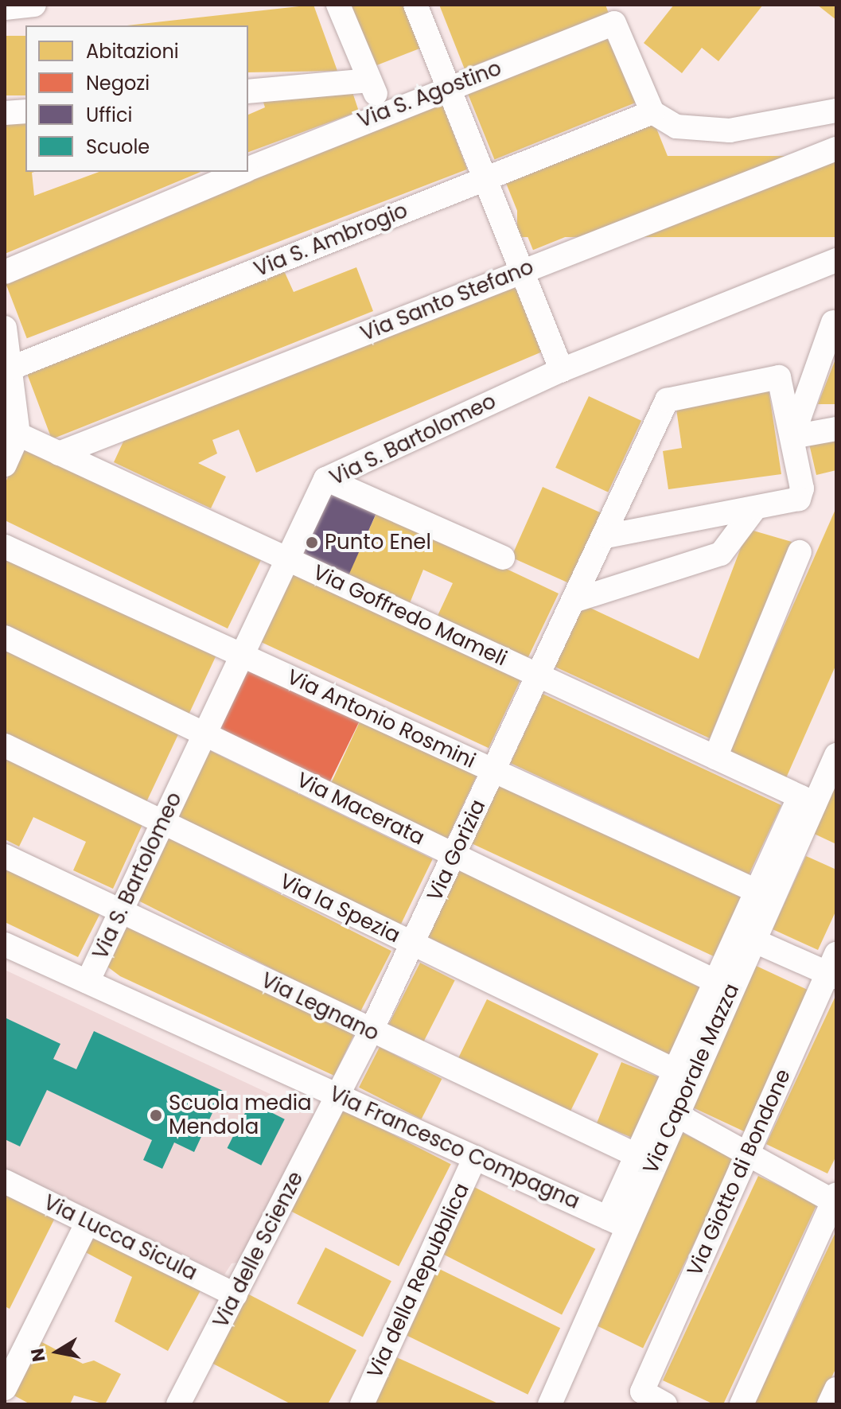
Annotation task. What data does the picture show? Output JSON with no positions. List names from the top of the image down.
{
  "streets": {
    "street": [
      "Via S. Agostino",
      "Via S. Ambrogio",
      "Via Santo Stefano",
      "Via S. Bartolomeo",
      "Via Goffredo Mameli",
      "Via Antonio Rosmini",
      "Via Macerata",
      "Via Gorizia",
      "Via la Spezia",
      "Via Legnano",
      "Via Caporale Mazza",
      "Via Francesco Compagna",
      "Via Giotto di Bondone",
      "Via Lucca Sicula",
      "Via delle Scienze",
      "Via della Repubblica"
    ]
  },
  "crossings": [
    ["Via S. Agostino", "Via S. Ambrogio"],
    ["Via Santo Stefano", "Via Goffredo Mameli"],
    ["Via S. Bartolomeo", "Via Goffredo Mameli"],
    ["Via S. Bartolomeo", "Via Antonio Rosmini"],
    ["Via S. Bartolomeo", "Via Macerata"],
    ["Via S. Bartolomeo", "Via la Spezia"],
    ["Via S. Bartolomeo", "Via Legnano"],
    ["Via S. Bartolomeo", "Via Francesco Compagna"],
    ["Via Goffredo Mameli", "Via Gorizia"],
    ["Via Goffredo Mameli", "Via Caporale Mazza"],
    ["Via Antonio Rosmini", "Via Gorizia"],
    ["Via Antonio Rosmini", "Via Caporale Mazza"],
    ["Via Macerata", "Via Gorizia"],
    ["Via Macerata", "Via Caporale Mazza"],
    ["Via Gorizia", "Via la Spezia"],
    ["Via Gorizia", "Via Legnano"],
    ["Via Gorizia", "Via Francesco Compagna"],
    ["Via Gorizia", "Via delle Scienze"],
    ["Via la Spezia", "Via Caporale Mazza"],
    ["Via Legnano", "Via Caporale Mazza"],
    ["Via Caporale Mazza", "Via Francesco Compagna"],
    ["Via Francesco Compagna", "Via delle Scienze"],
    ["Via Francesco Compagna", "Via della Repubblica"],
    ["Via Lucca Sicula", "Via delle Scienze"]
  ],
  "places": ["Punto Enel", "Scuola media Mendola"],
  "legend": [
    "Abitazioni",
    "Negozi",
    "Uffici",
    "Scuole"
  ],
  "north": "left"
}
